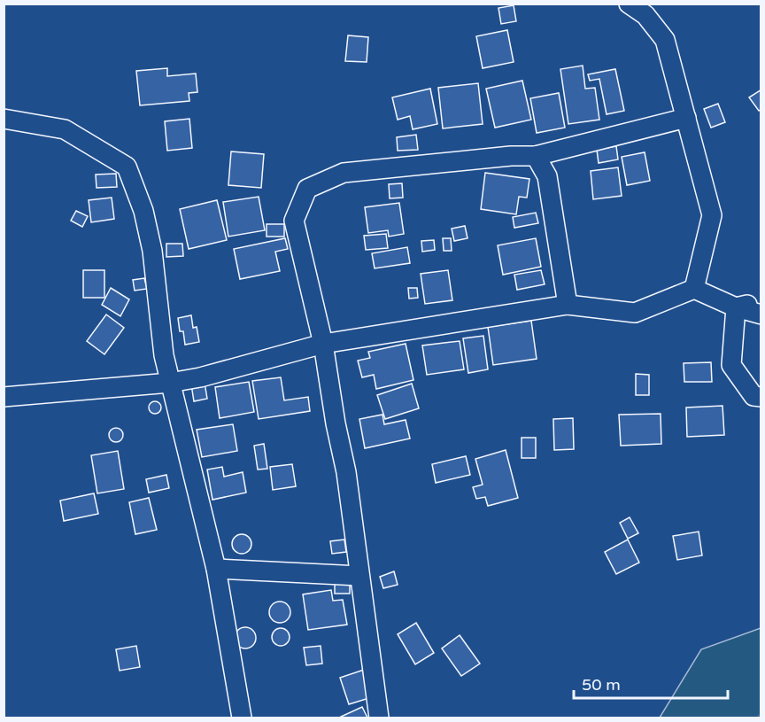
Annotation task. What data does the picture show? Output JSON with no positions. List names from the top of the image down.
{
  "scale_bar": "50 m"
}
